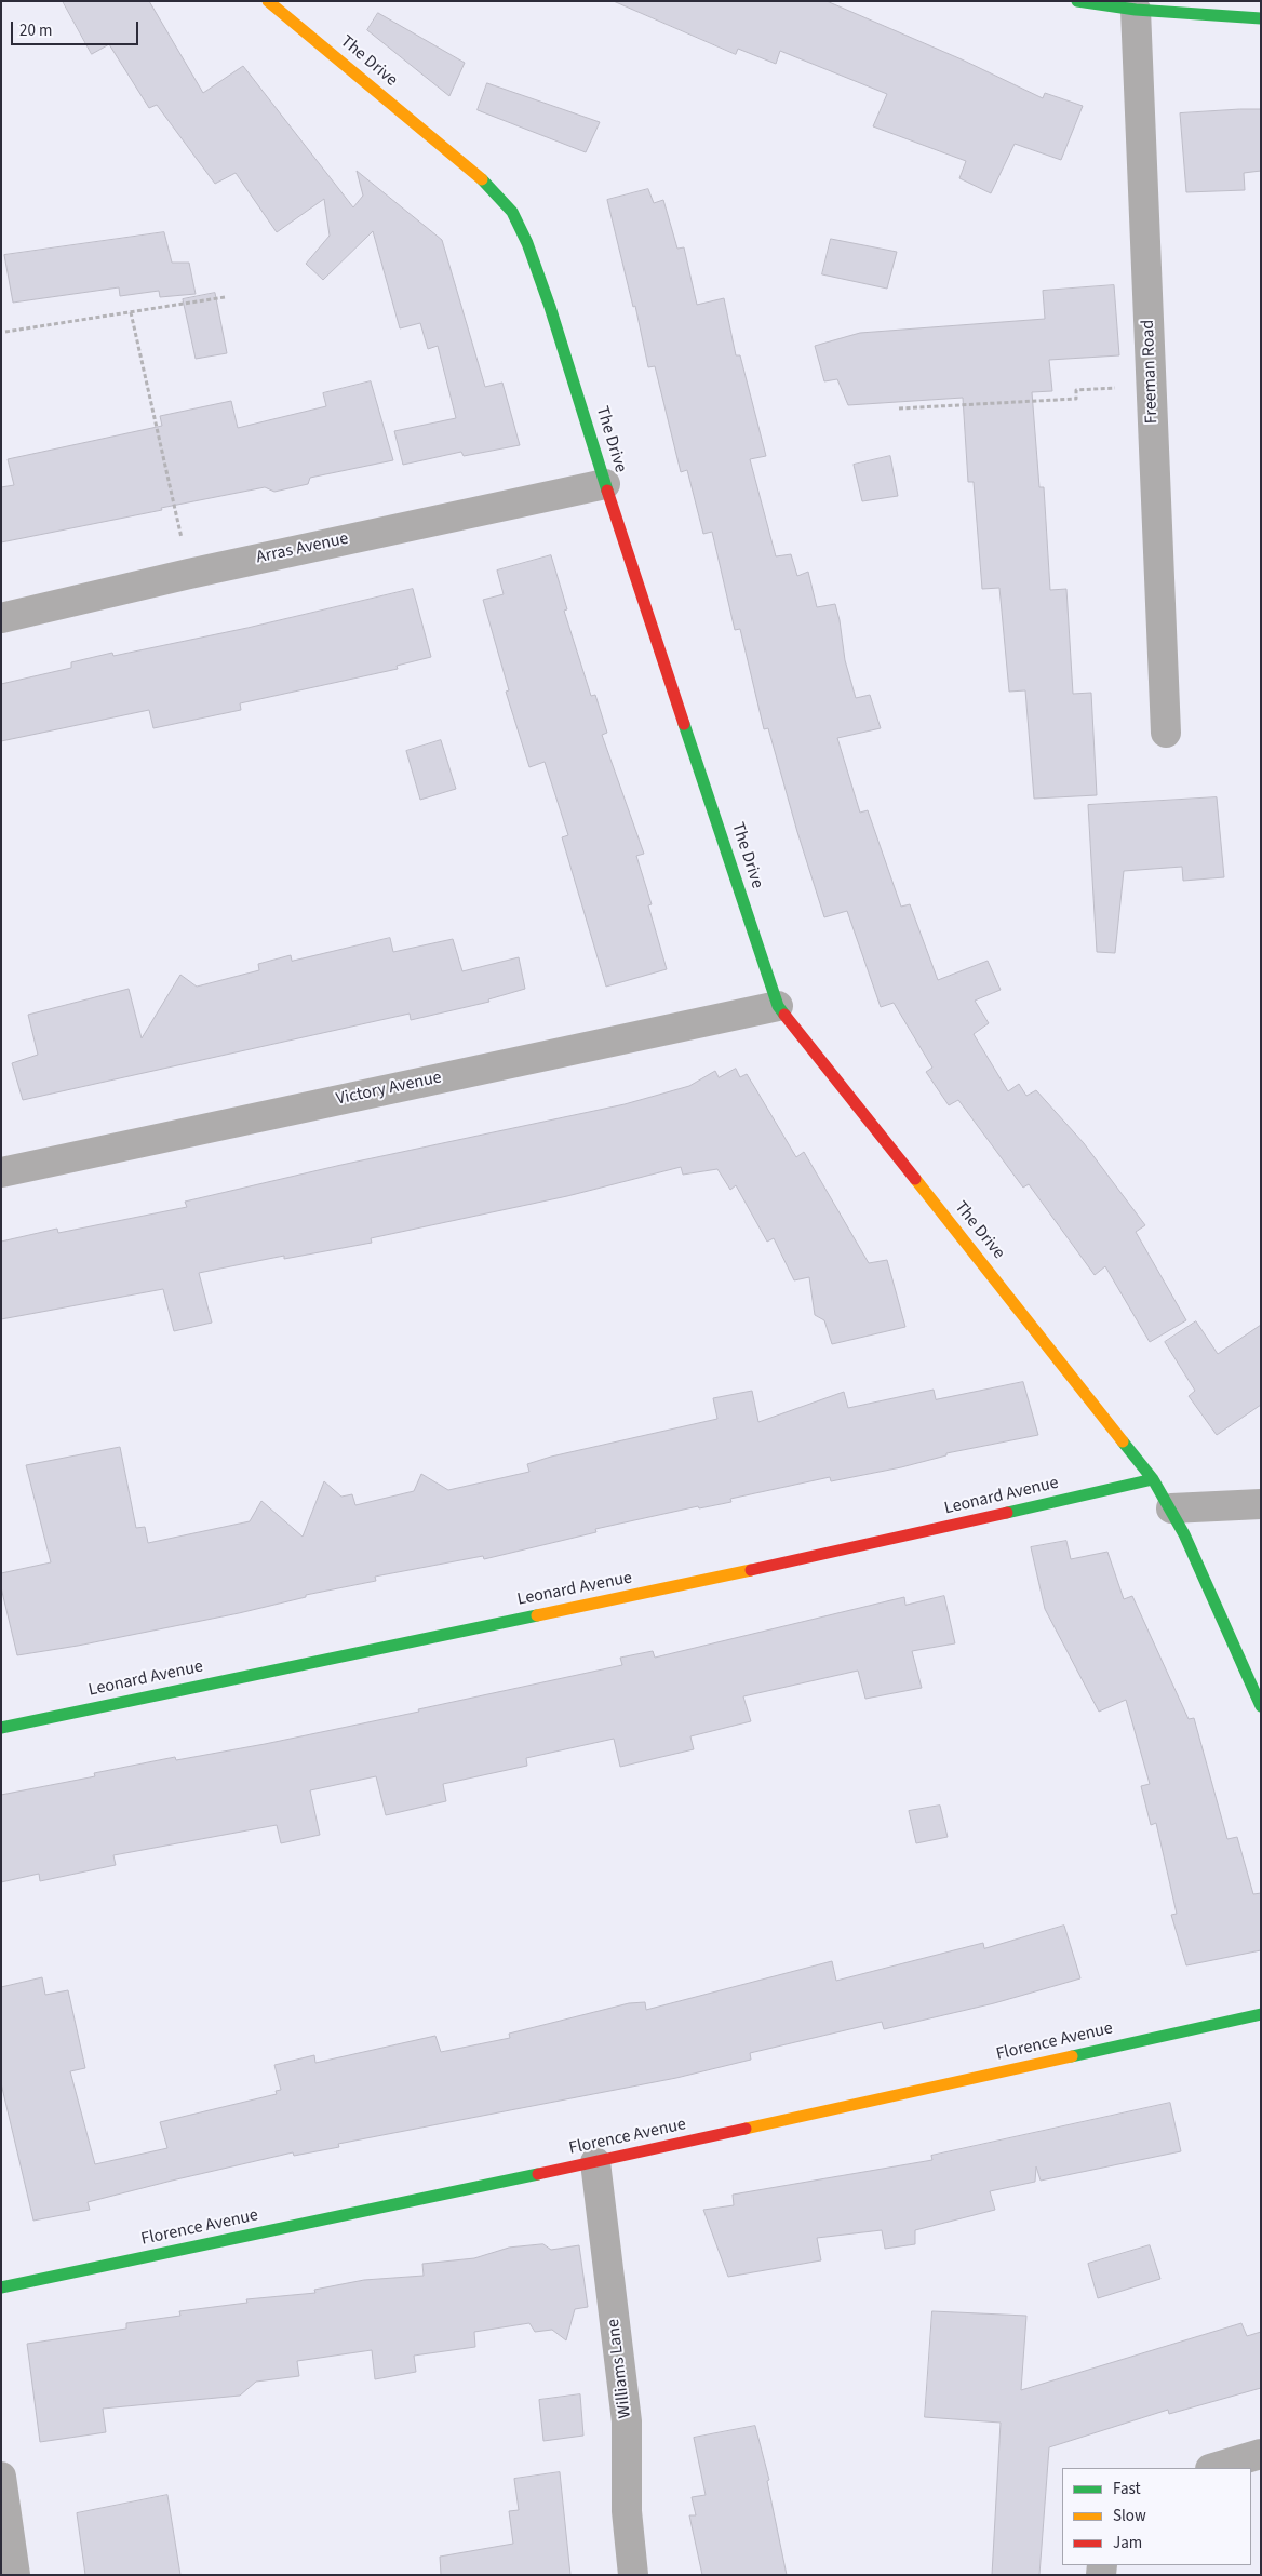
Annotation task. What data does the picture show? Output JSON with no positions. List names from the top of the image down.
{
  "streets": {
    "street": [
      "The Drive",
      "Freeman Road",
      "Arras Avenue",
      "Victory Avenue",
      "Leonard Avenue",
      "Florence Avenue",
      "Williams Lane"
    ]
  },
  "crossings": [
    ["The Drive", "Arras Avenue"],
    ["The Drive", "Victory Avenue"],
    ["The Drive", "Leonard Avenue"],
    ["Florence Avenue", "Williams Lane"]
  ],
  "legend": ["Fast", "Slow", "Jam"],
  "scale_bar": "20 m"
}
